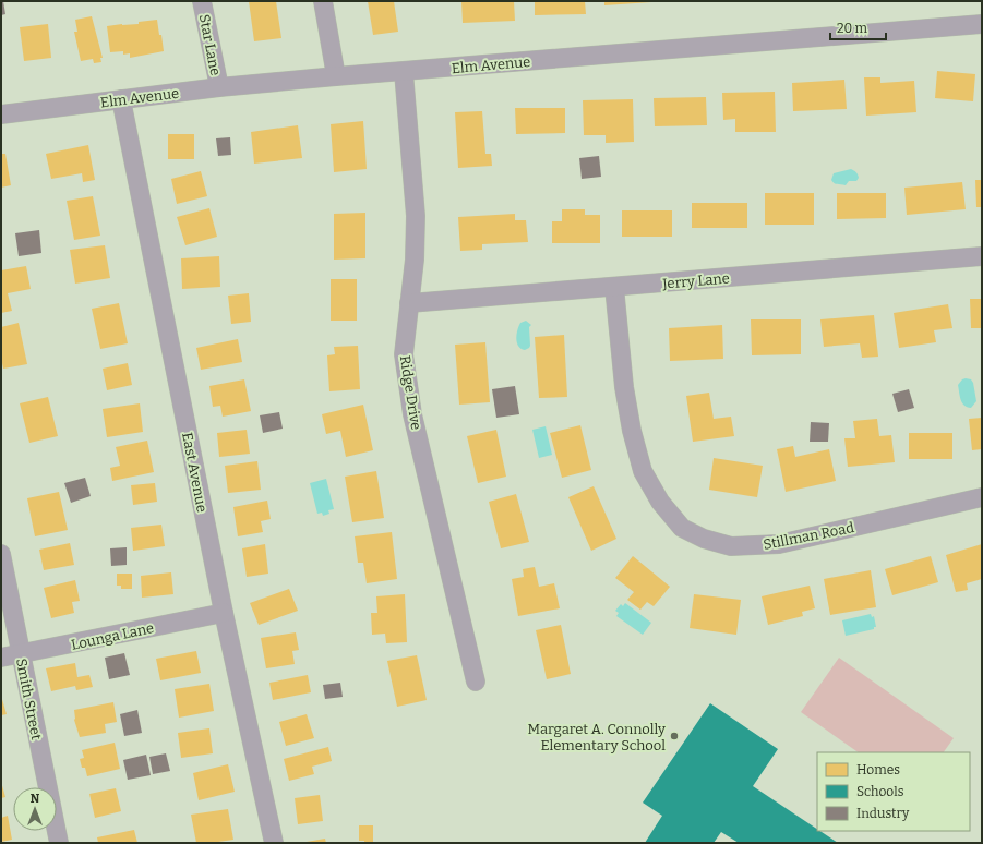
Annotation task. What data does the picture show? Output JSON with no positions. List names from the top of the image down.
{
  "streets": {
    "street": [
      "Star Lane",
      "Elm Avenue",
      "Jerry Lane",
      "Ridge Drive",
      "East Avenue",
      "Stillman Road",
      "Lounga Lane",
      "Smith Street"
    ]
  },
  "crossings": [
    ["Star Lane", "Elm Avenue"],
    ["Elm Avenue", "Ridge Drive"],
    ["Elm Avenue", "East Avenue"],
    ["Jerry Lane", "Ridge Drive"],
    ["Jerry Lane", "Stillman Road"],
    ["East Avenue", "Lounga Lane"],
    ["Lounga Lane", "Smith Street"]
  ],
  "places": ["Margaret A. Connolly Elementary School"],
  "legend": ["Homes", "Schools", "Industry"],
  "scale_bar": "20 m",
  "north": "top"
}
